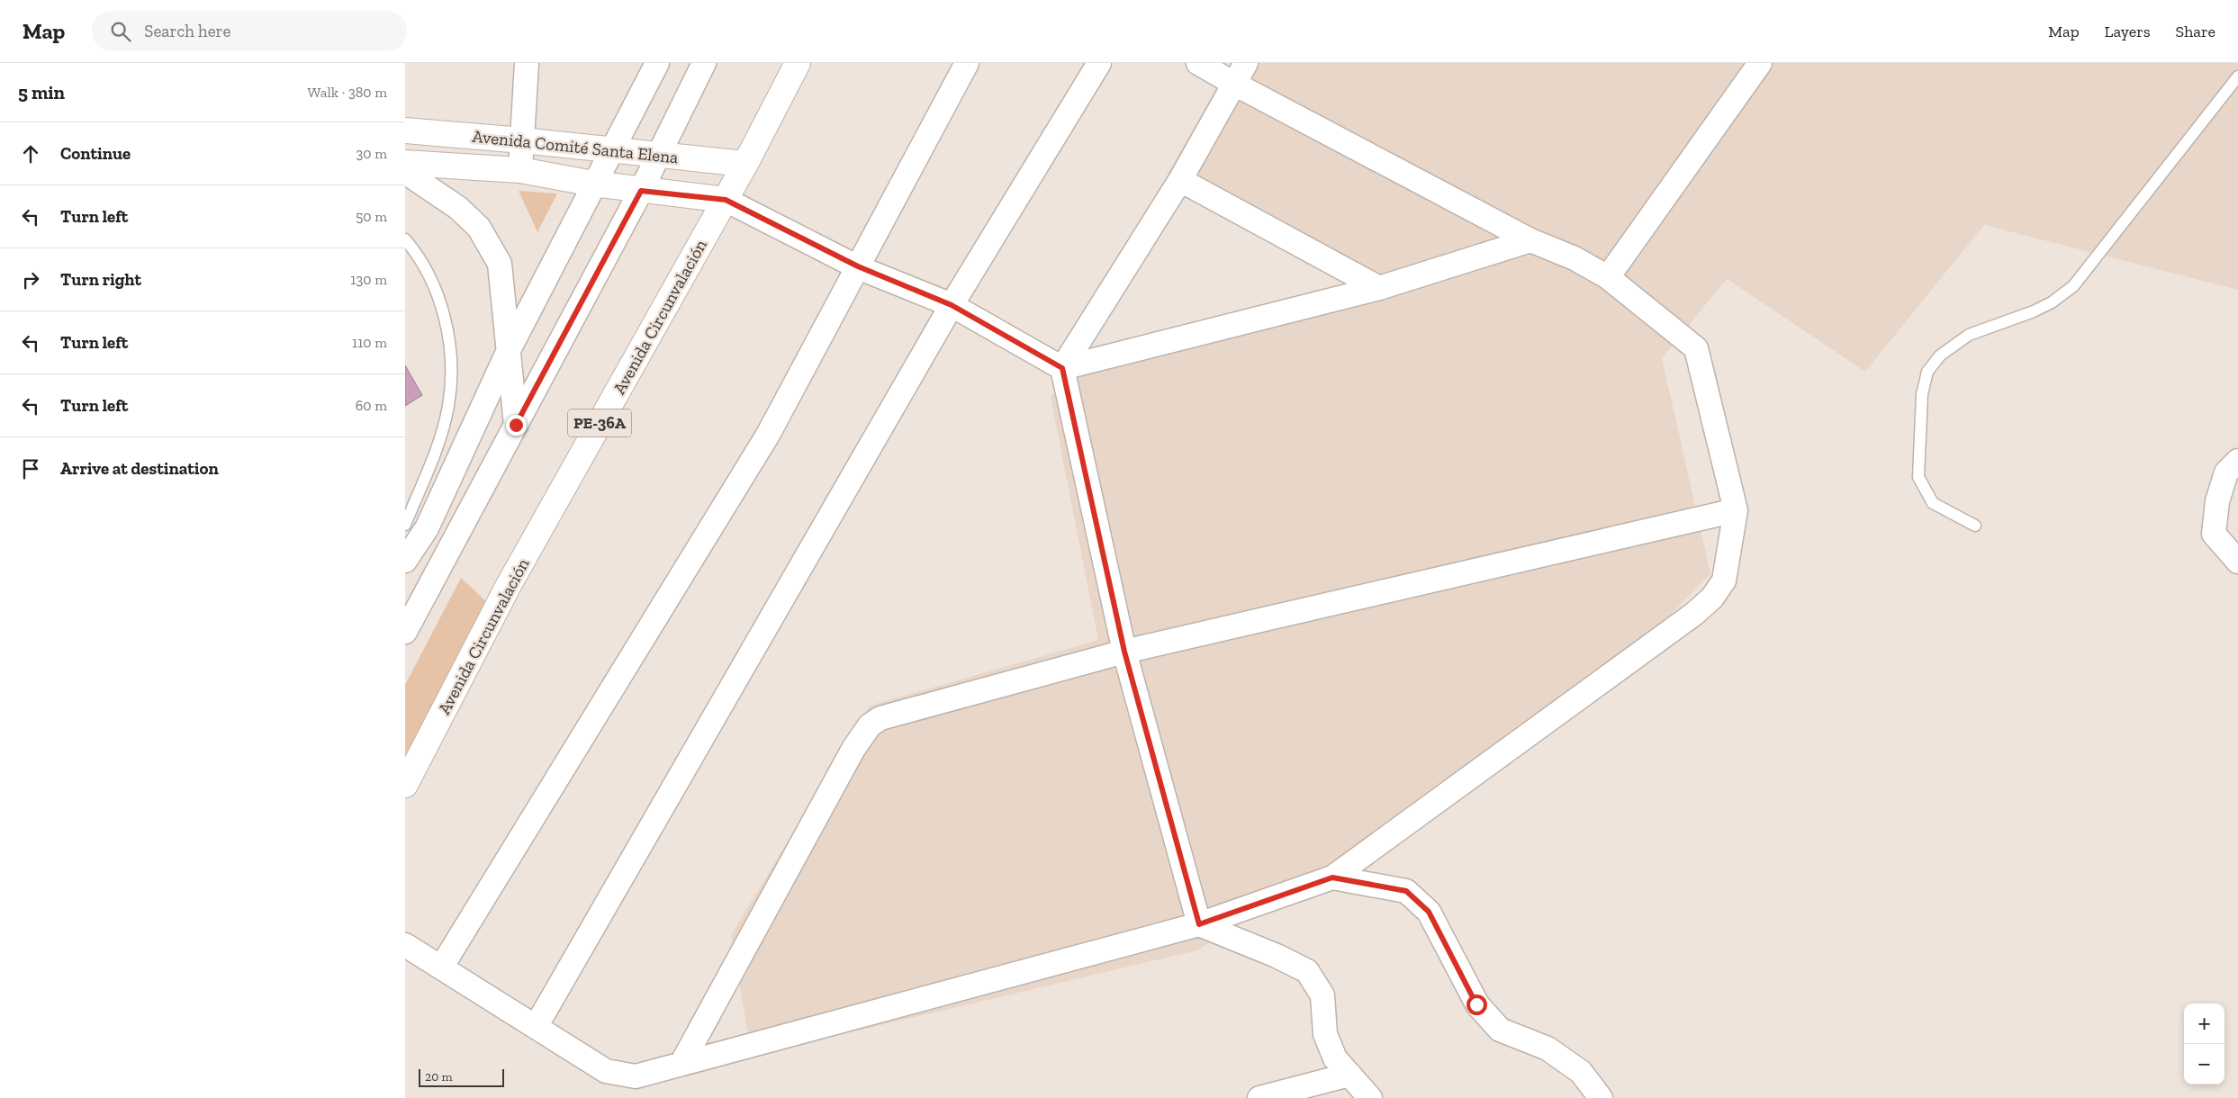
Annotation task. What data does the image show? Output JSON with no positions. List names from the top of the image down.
{
  "streets": {
    "main road": ["Avenida Comité Santa Elena", "Avenida Circunvalación", "PE-36A"]
  },
  "crossings": [
    ["Avenida Comité Santa Elena", "Avenida Circunvalación"]
  ],
  "scale_bar": "20 m",
  "page": {
    "header": "Map",
    "search": "Search here",
    "nav": ["Map", "Layers", "Share"],
    "heading": ["5 min", "Walk · 380 m"],
    "list": [
      ["Continue", "30 m"],
      ["Turn left", "50 m"],
      ["Turn right", "130 m"],
      ["Turn left", "110 m"],
      ["Turn left", "60 m"],
      "Arrive at destination"
    ],
    "map_buttons": ["+", "−"],
    "scale": "20 m"
  }
}
